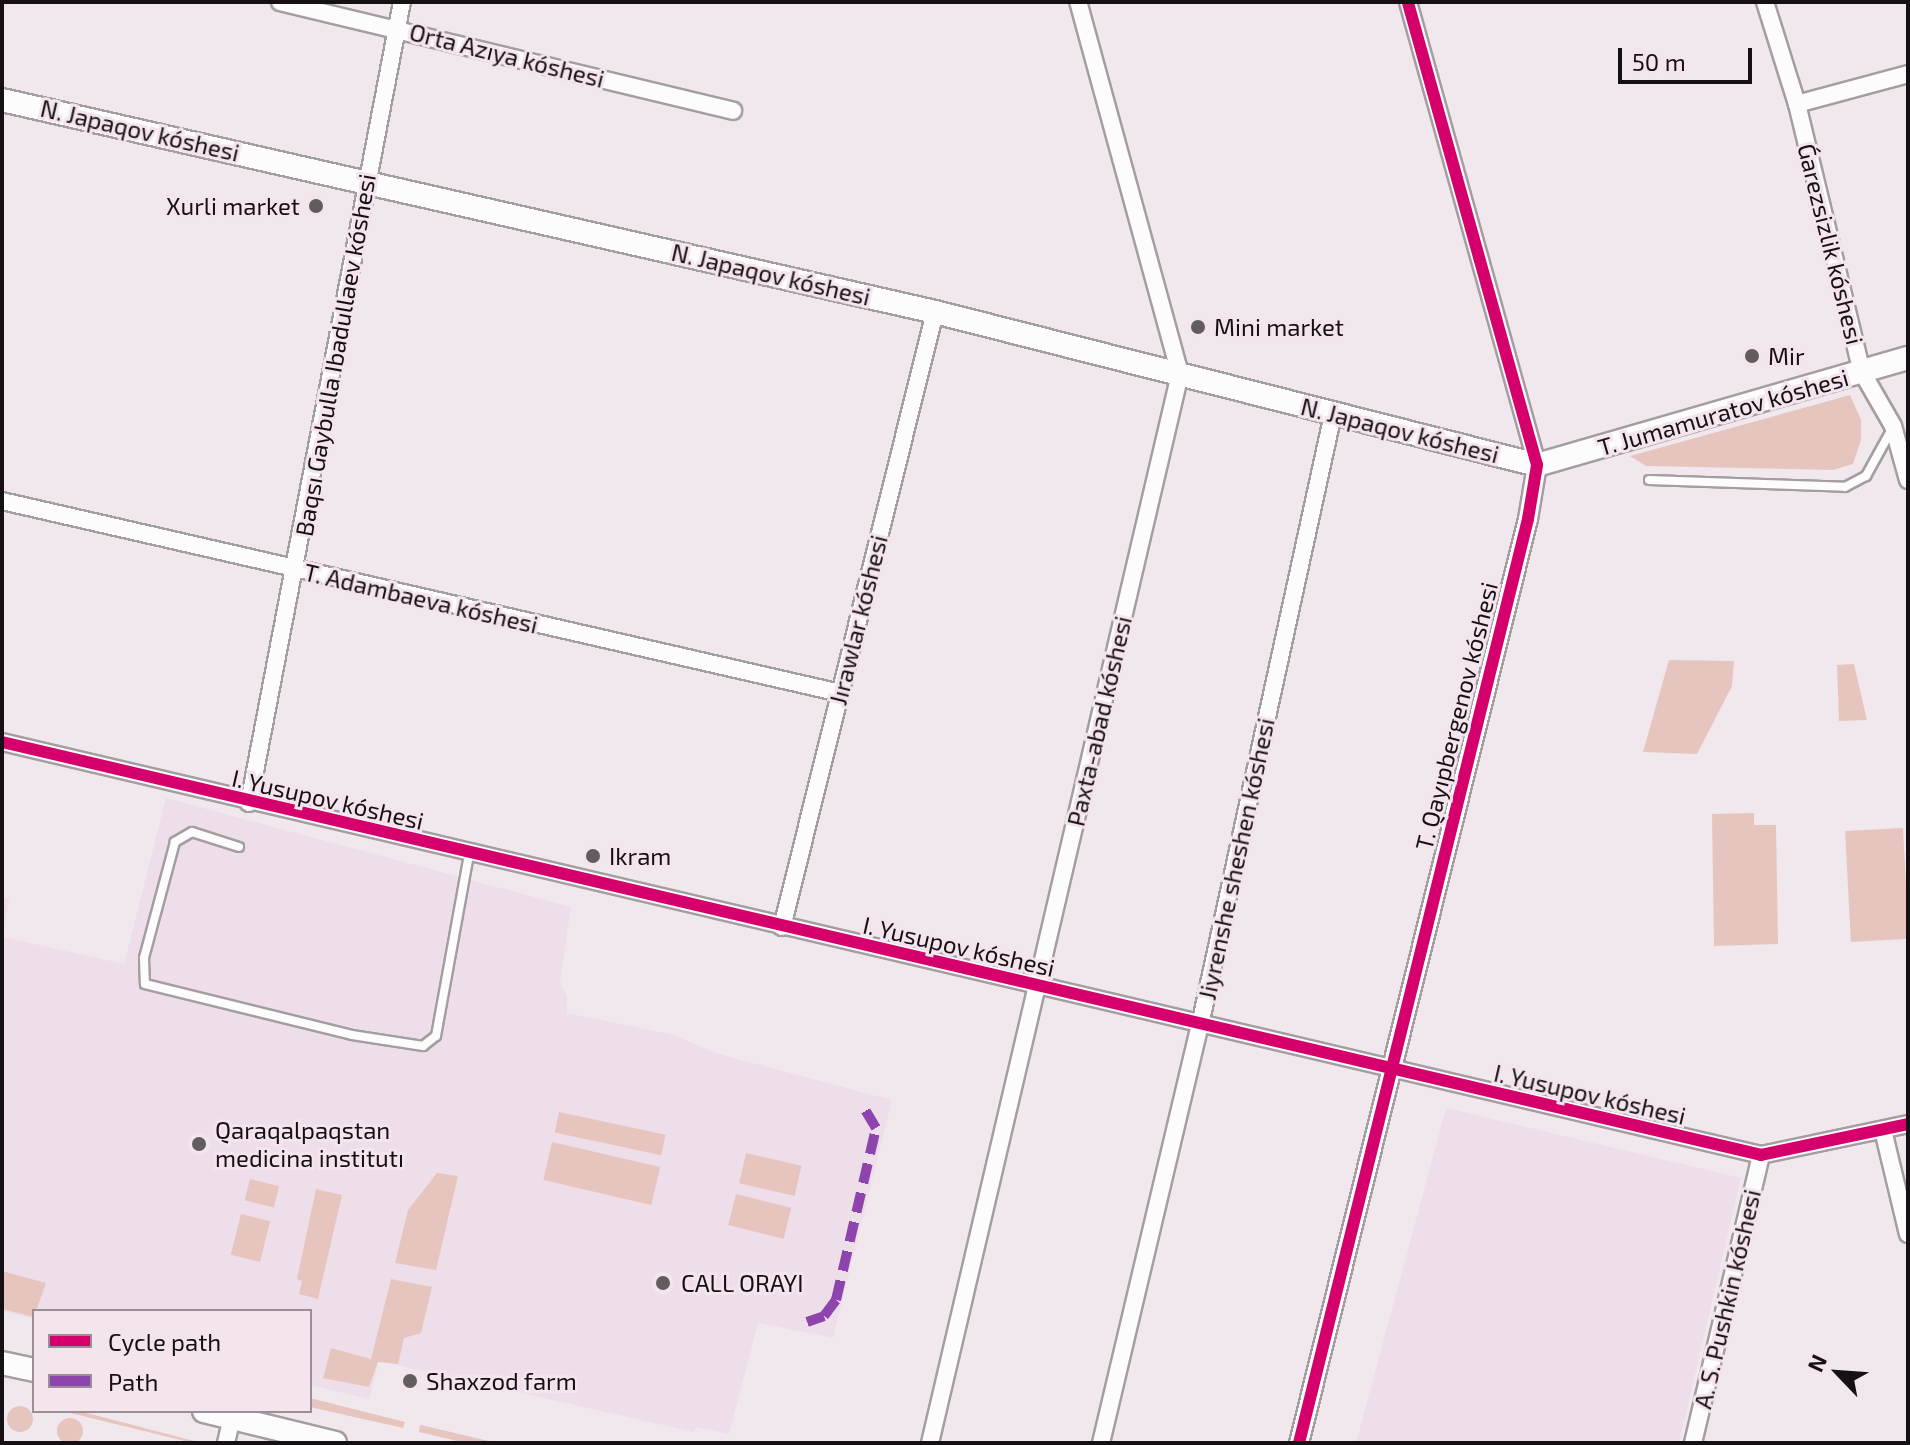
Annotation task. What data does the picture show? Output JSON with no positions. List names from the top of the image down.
{
  "streets": {
    "main road": ["N. Japaqov kóshesi", "T. Jumamuratov kóshesi"],
    "street": [
      "Orta Azıya kóshesi",
      "Ǵarezsizlik kóshesi",
      "Baqsı Gaybulla Ibadullaev kóshesi",
      "T. Adambaeva kóshesi",
      "Jırawlar kóshesi",
      "T. Qayıpbergenov kóshesi",
      "Paxta-abad kóshesi",
      "I. Yusupov kóshesi",
      "Jiyrenshe sheshen kóshesi",
      "A. S. Pushkin kóshesi"
    ]
  },
  "crossings": [
    ["Orta Azıya kóshesi", "Baqsı Gaybulla Ibadullaev kóshesi"],
    ["N. Japaqov kóshesi", "Baqsı Gaybulla Ibadullaev kóshesi"],
    ["N. Japaqov kóshesi", "T. Jumamuratov kóshesi"],
    ["N. Japaqov kóshesi", "Jırawlar kóshesi"],
    ["N. Japaqov kóshesi", "T. Qayıpbergenov kóshesi"],
    ["N. Japaqov kóshesi", "Paxta-abad kóshesi"],
    ["N. Japaqov kóshesi", "Jiyrenshe sheshen kóshesi"],
    ["Ǵarezsizlik kóshesi", "T. Jumamuratov kóshesi"],
    ["Baqsı Gaybulla Ibadullaev kóshesi", "T. Adambaeva kóshesi"],
    ["Baqsı Gaybulla Ibadullaev kóshesi", "I. Yusupov kóshesi"],
    ["T. Jumamuratov kóshesi", "T. Qayıpbergenov kóshesi"],
    ["T. Adambaeva kóshesi", "Jırawlar kóshesi"],
    ["Jırawlar kóshesi", "I. Yusupov kóshesi"],
    ["T. Qayıpbergenov kóshesi", "I. Yusupov kóshesi"],
    ["Paxta-abad kóshesi", "I. Yusupov kóshesi"],
    ["I. Yusupov kóshesi", "Jiyrenshe sheshen kóshesi"],
    ["I. Yusupov kóshesi", "A. S. Pushkin kóshesi"]
  ],
  "places": [
    "Xurli market",
    "Mini market",
    "Mir",
    "Ikram",
    "Qaraqalpaqstan medicina institutı",
    "CALL ORAYI",
    "Shaxzod farm"
  ],
  "legend": ["Cycle path", "Path"],
  "scale_bar": "50 m",
  "north": "top left"
}
